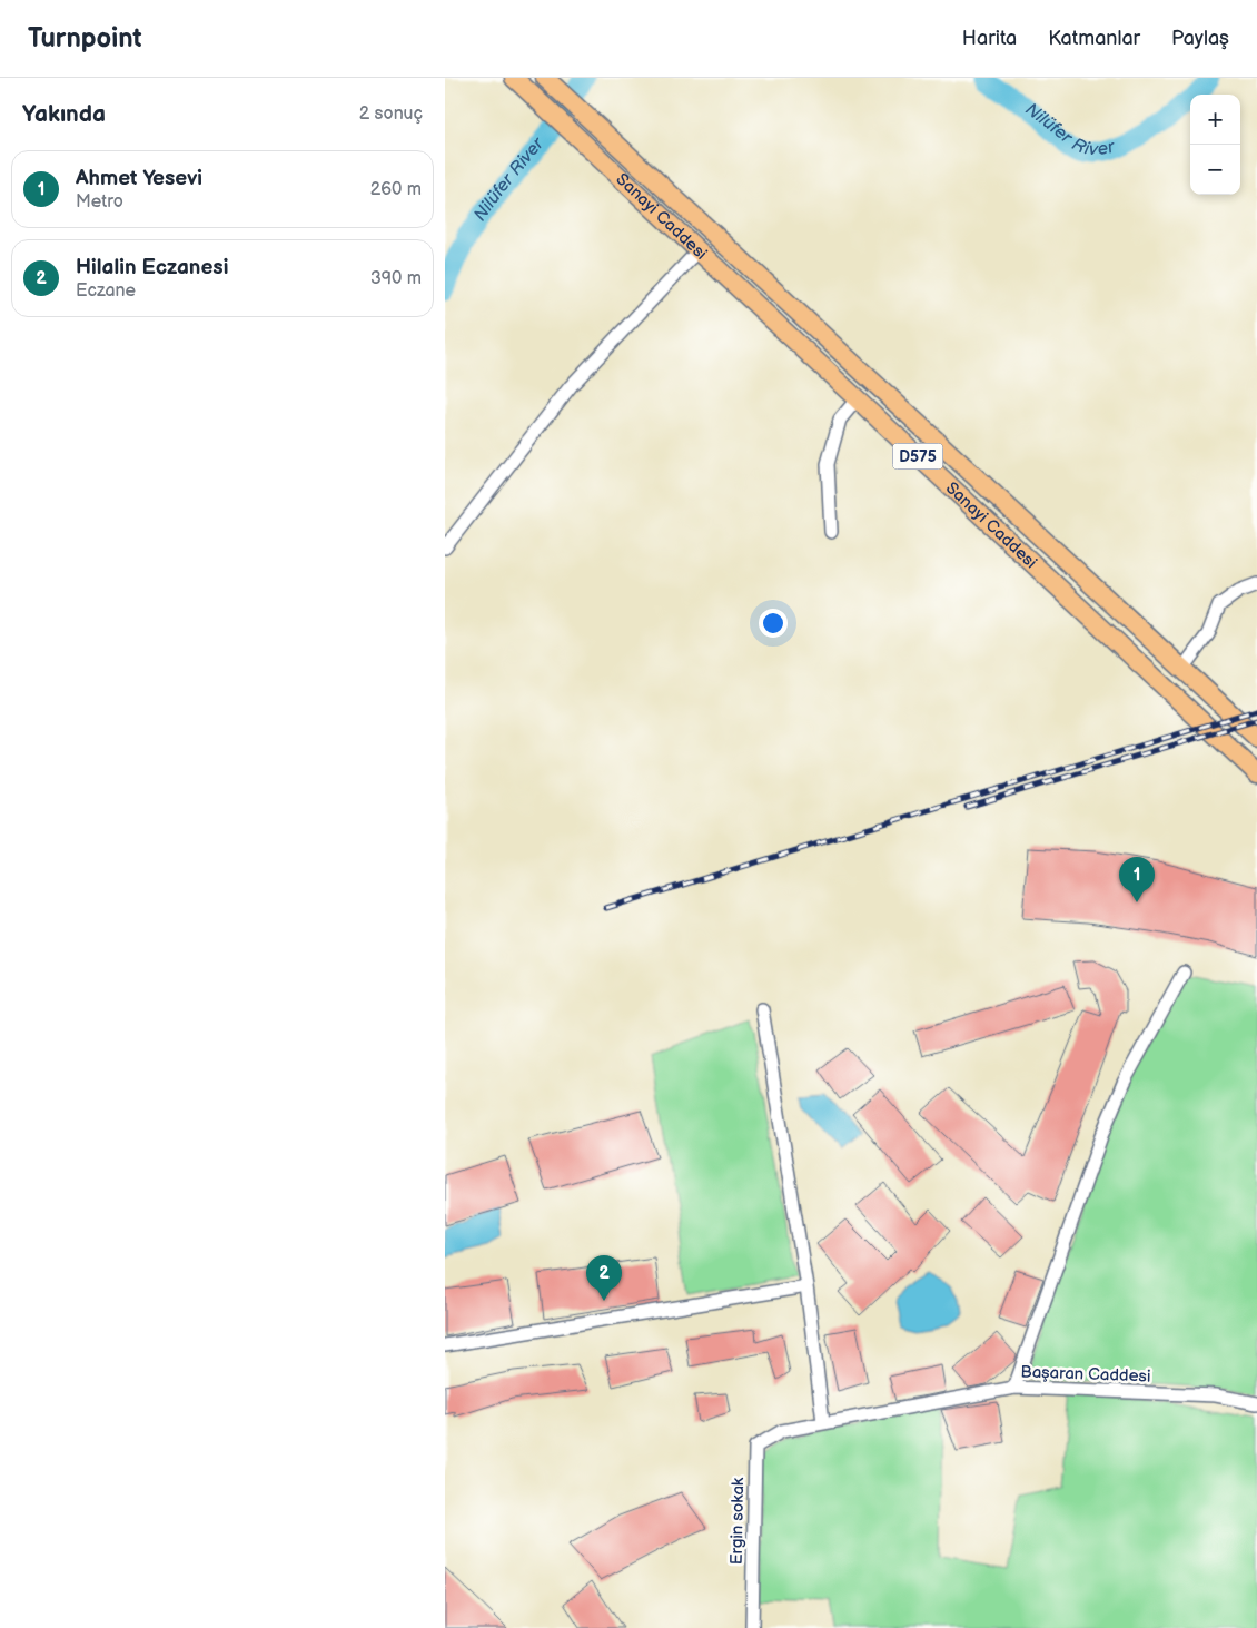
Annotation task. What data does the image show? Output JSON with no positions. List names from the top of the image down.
{
  "streets": {
    "highway": ["Sanayi Caddesi", "D575"],
    "street": ["Başaran Caddesi", "Ergin sokak"]
  },
  "crossings": [
    ["Başaran Caddesi", "Ergin sokak"]
  ],
  "water": ["Nilüfer River"],
  "page": {
    "header": "Turnpoint",
    "nav": ["Harita", "Katmanlar", "Paylaş"],
    "heading": ["Yakında", "2 sonuç"],
    "map_buttons": ["+", "−"],
    "list": [
      {
        "mark": "1",
        "name": "Ahmet Yesevi",
        "note": "Metro",
        "value": "260 m"
      },
      {
        "mark": "2",
        "name": "Hilalin Eczanesi",
        "note": "Eczane",
        "value": "390 m"
      }
    ],
    "pins": ["1", "2"]
  }
}
